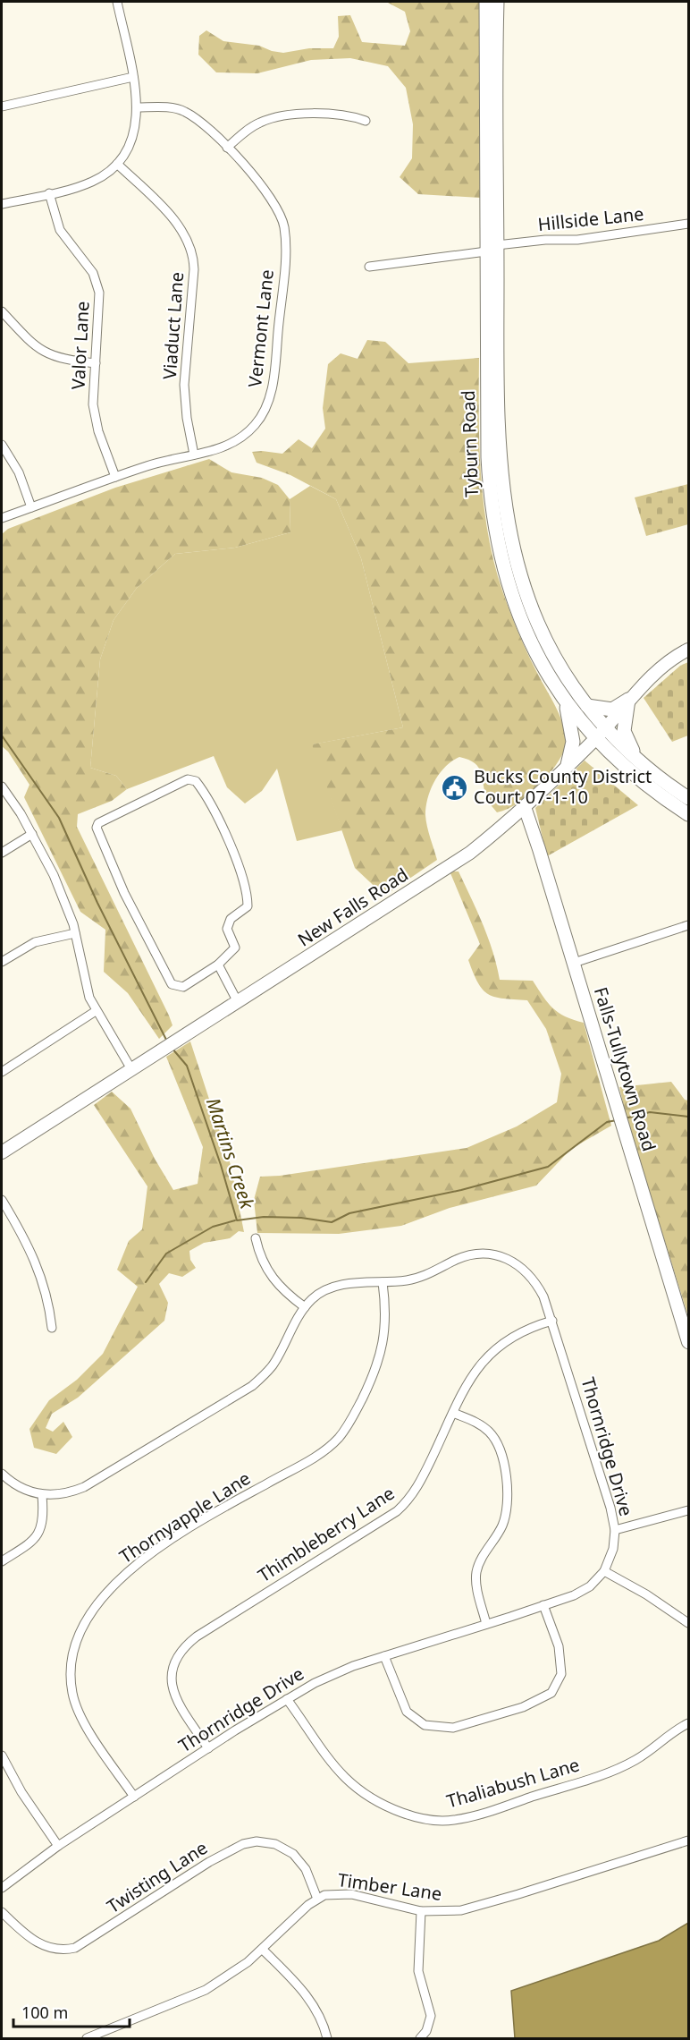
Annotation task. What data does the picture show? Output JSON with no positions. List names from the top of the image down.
{
  "streets": {
    "main road": ["Tyburn Road", "New Falls Road", "Falls-Tullytown Road"],
    "street": [
      "Hillside Lane",
      "Viaduct Lane",
      "Vermont Lane",
      "Valor Lane",
      "Thornridge Drive",
      "Thornyapple Lane",
      "Thimbleberry Lane",
      "Thaliabush Lane",
      "Twisting Lane",
      "Timber Lane"
    ]
  },
  "crossings": [
    ["Hillside Lane", "Tyburn Road"],
    ["Viaduct Lane", "Vermont Lane"],
    ["Vermont Lane", "Valor Lane"],
    ["Tyburn Road", "New Falls Road"],
    ["New Falls Road", "Falls-Tullytown Road"],
    ["Thornridge Drive", "Thornyapple Lane"],
    ["Thornridge Drive", "Thimbleberry Lane"],
    ["Thornridge Drive", "Thaliabush Lane"],
    ["Twisting Lane", "Timber Lane"]
  ],
  "water": ["Martins Creek"],
  "places": {
    "public building": ["Bucks County District Court 07-1-10"]
  },
  "scale_bar": "100 m"
}
